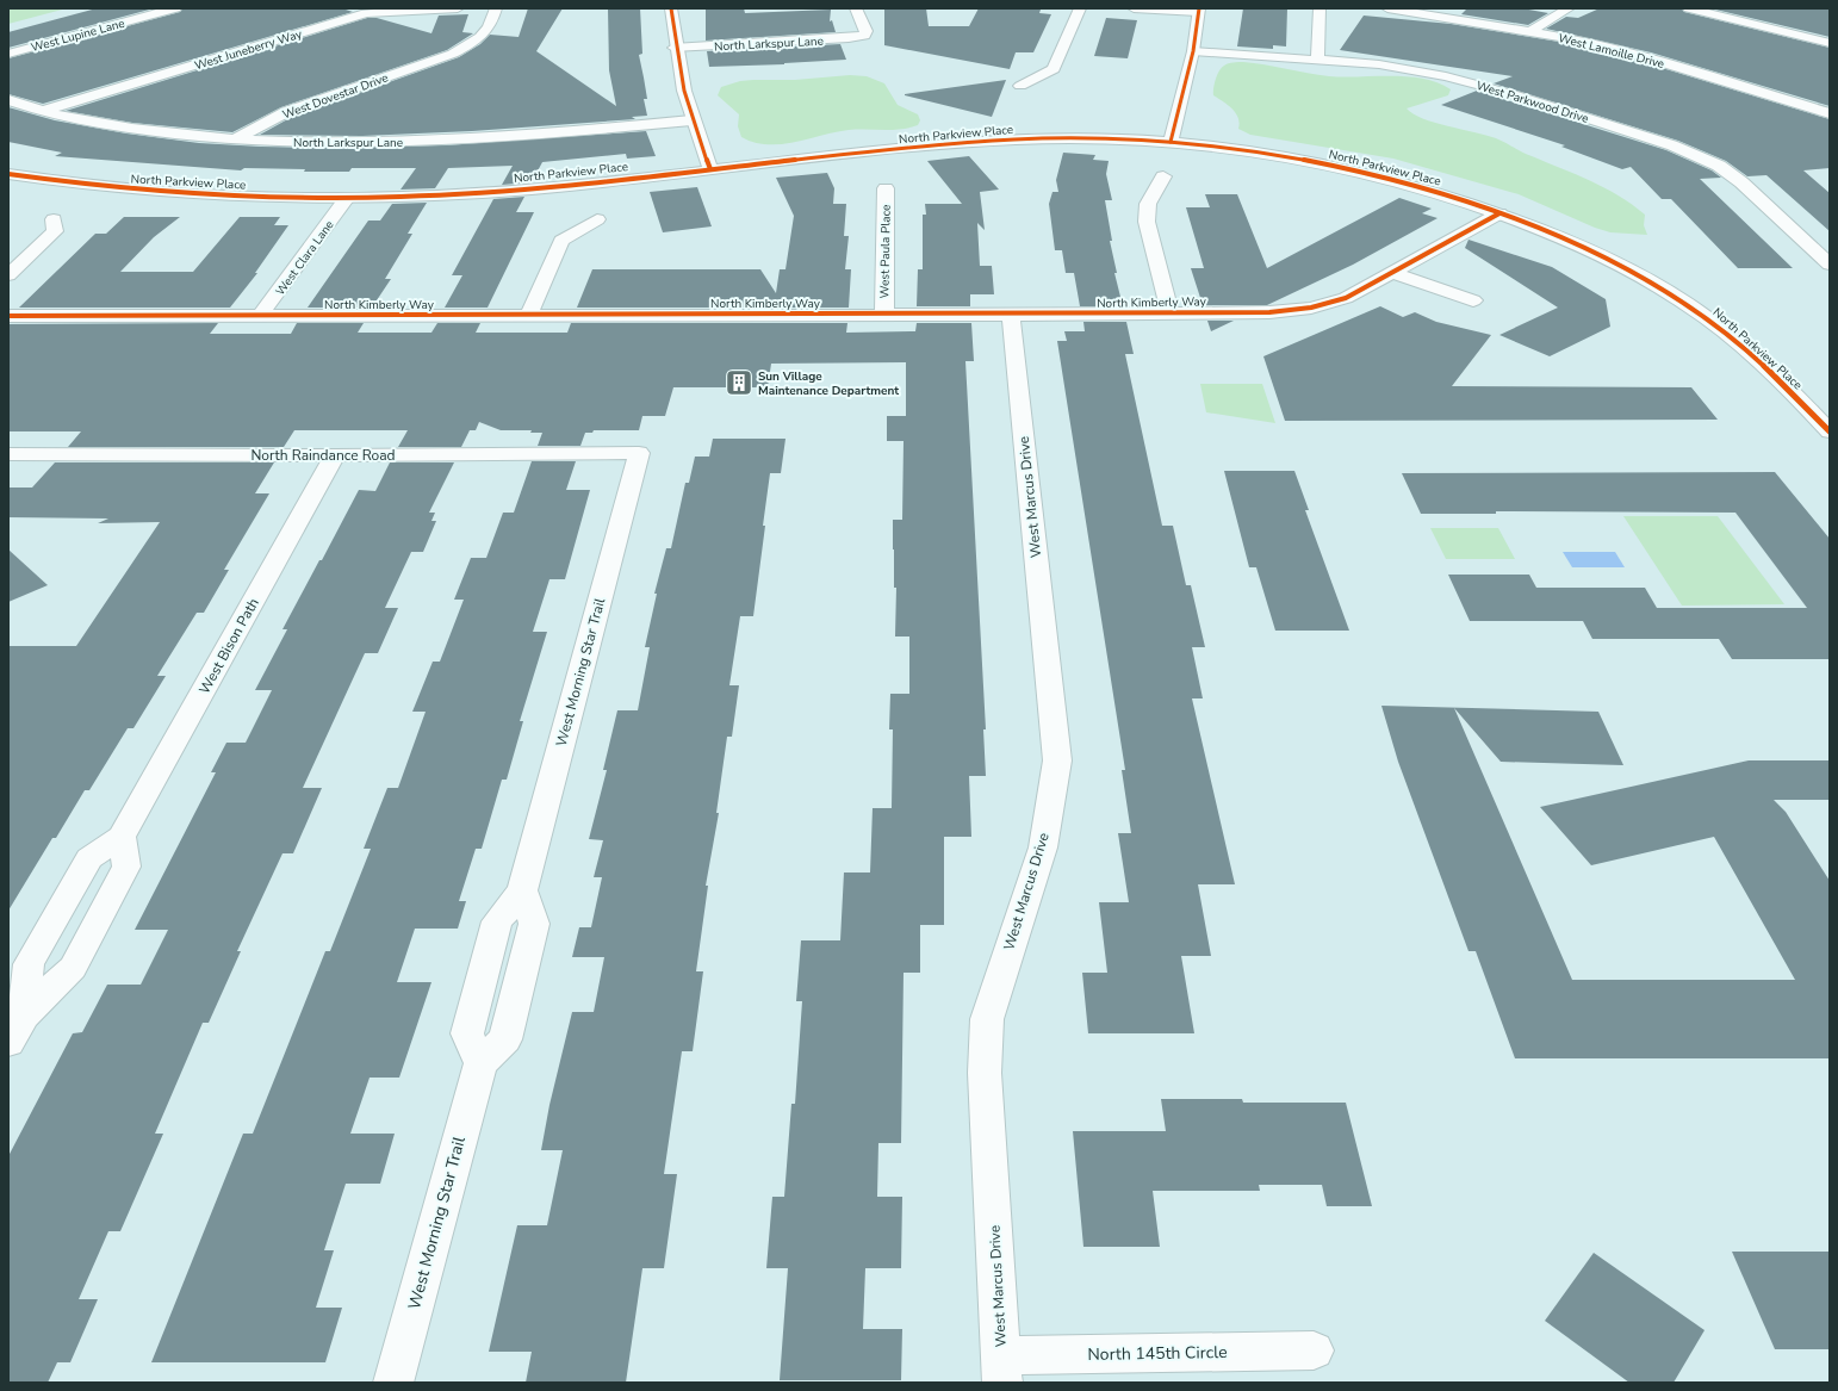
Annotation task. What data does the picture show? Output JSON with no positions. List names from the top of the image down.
{
  "streets": {
    "street": [
      "West Lupine Lane",
      "North Larkspur Lane",
      "West Juneberry Way",
      "West Lamoille Drive",
      "West Dovestar Drive",
      "West Parkwood Drive",
      "North Parkview Place",
      "West Paula Place",
      "West Clara Lane",
      "North Kimberly Way",
      "North Raindance Road",
      "West Marcus Drive",
      "West Bison Path",
      "West Morning Star Trail",
      "North 145th Circle"
    ]
  },
  "crossings": [
    ["North Larkspur Lane", "West Juneberry Way"],
    ["North Larkspur Lane", "West Dovestar Drive"],
    ["North Parkview Place", "West Clara Lane"],
    ["North Parkview Place", "North Kimberly Way"],
    ["West Paula Place", "North Kimberly Way"],
    ["West Clara Lane", "North Kimberly Way"],
    ["North Kimberly Way", "West Marcus Drive"],
    ["North Raindance Road", "West Bison Path"],
    ["North Raindance Road", "West Morning Star Trail"],
    ["West Marcus Drive", "North 145th Circle"]
  ],
  "places": {
    "building": ["Sun Village Maintenance Department"]
  }
}
